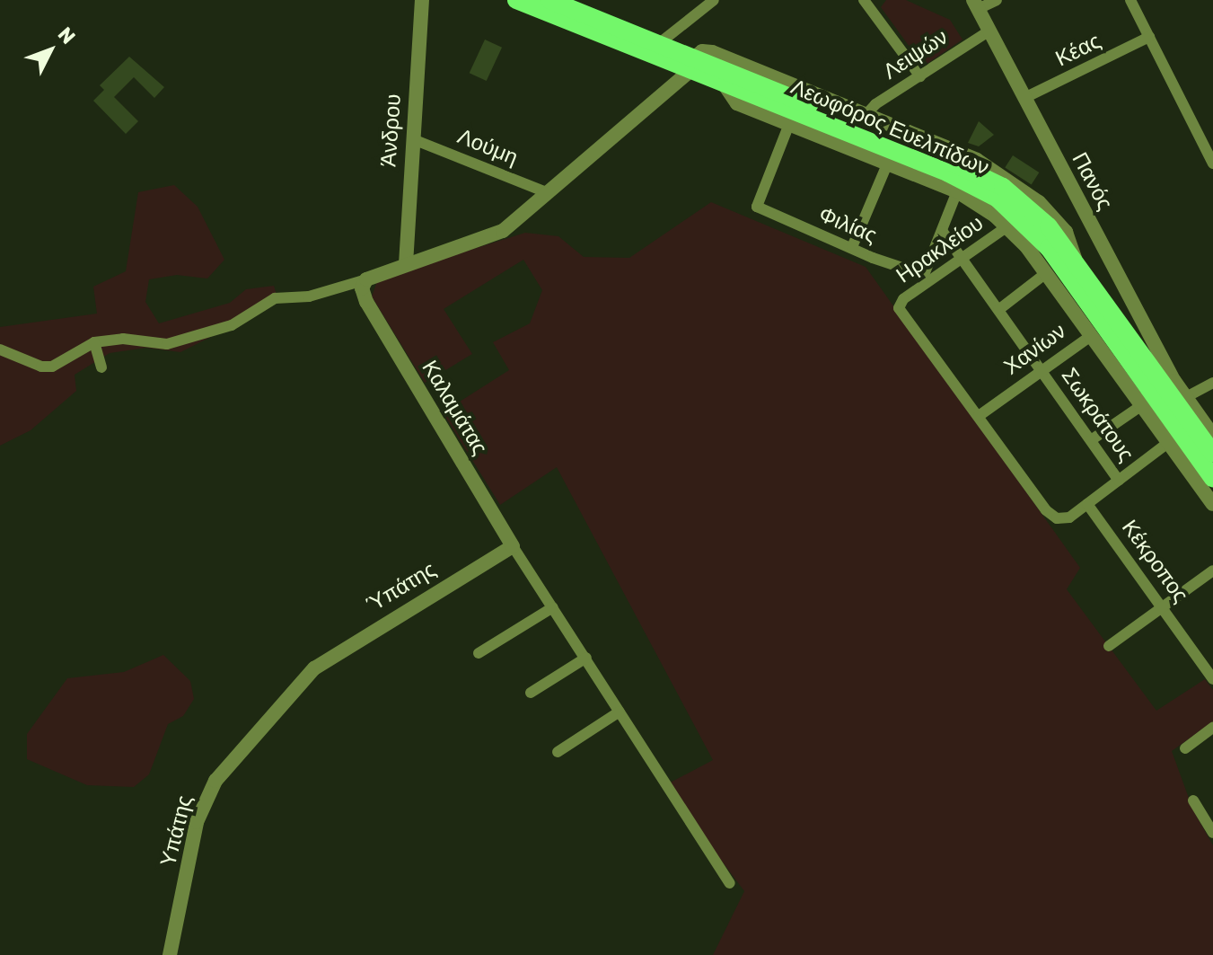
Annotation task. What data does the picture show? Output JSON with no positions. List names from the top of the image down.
{
  "streets": {
    "main road": ["Λεωφόρος Ευελπίδων"],
    "street": [
      "Κέας",
      "Λειψών",
      "Άνδρου",
      "Λούμη",
      "Πανός",
      "Φιλίας",
      "Ηρακλείου",
      "Χανίων",
      "Καλαμάτας",
      "Σωκράτους",
      "Κέκροπος",
      "Ύπάτης",
      "Υπάτης"
    ]
  },
  "crossings": [
    ["Κέας", "Πανός"],
    ["Λειψών", "Πανός"],
    ["Λεωφόρος Ευελπίδων", "Πανός"],
    ["Λεωφόρος Ευελπίδων", "Χανίων"],
    ["Άνδρου", "Λούμη"],
    ["Πανός", "Χανίων"],
    ["Φιλίας", "Ηρακλείου"],
    ["Ηρακλείου", "Χανίων"],
    ["Ηρακλείου", "Σωκράτους"],
    ["Χανίων", "Σωκράτους"],
    ["Καλαμάτας", "Ύπάτης"],
    ["Ύπάτης", "Υπάτης"]
  ],
  "north": "top right"
}
